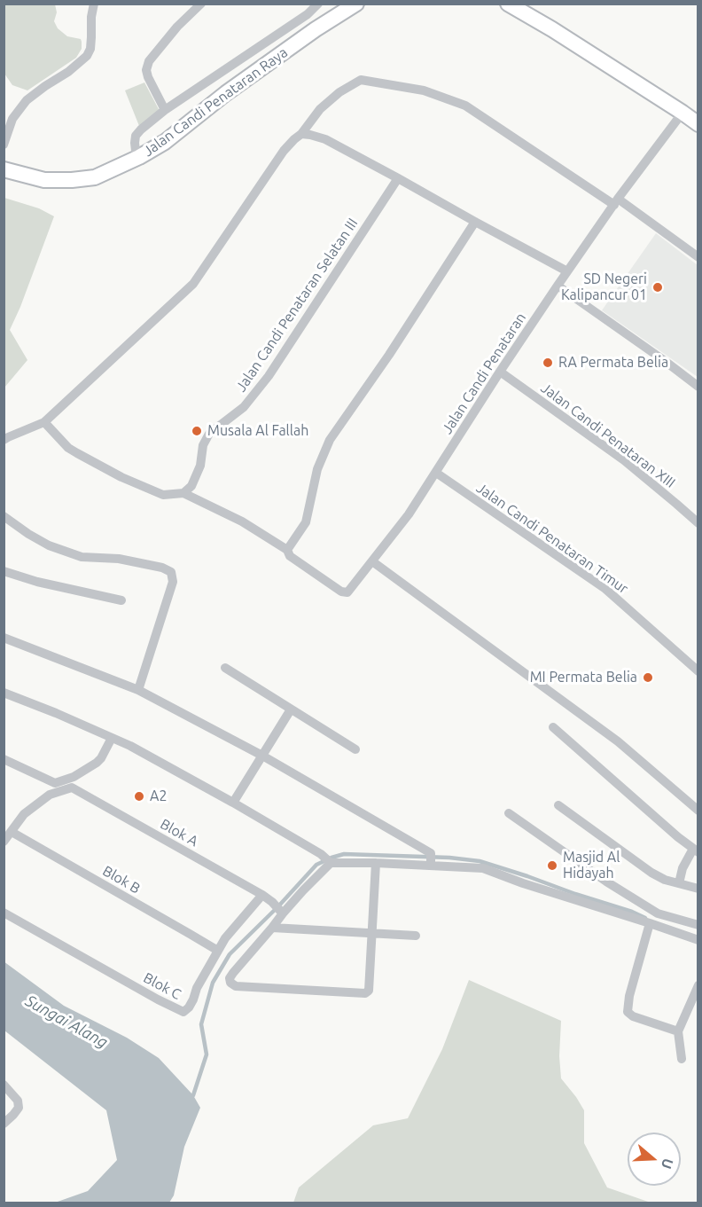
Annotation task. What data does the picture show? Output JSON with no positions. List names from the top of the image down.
{
  "streets": {
    "main road": ["Jalan Candi Penataran Raya"],
    "street": [
      "Jalan Candi Penataran Selatan III",
      "Jalan Candi Penataran",
      "Jalan Candi Penataran XIII",
      "Jalan Candi Penataran Timur",
      "Blok A",
      "Blok B",
      "Blok C"
    ]
  },
  "crossings": [
    ["Jalan Candi Penataran", "Jalan Candi Penataran XIII"],
    ["Jalan Candi Penataran", "Jalan Candi Penataran Timur"],
    ["Blok A", "Blok B"],
    ["Blok A", "Blok C"],
    ["Blok B", "Blok C"]
  ],
  "water": ["Sungai Alang"],
  "places": [
    "SD Negeri Kalipancur 01",
    "RA Permata Belia",
    "Musala Al Fallah",
    "MI Permata Belia",
    "A2",
    "Masjid Al Hidayah"
  ],
  "north": "right"
}
